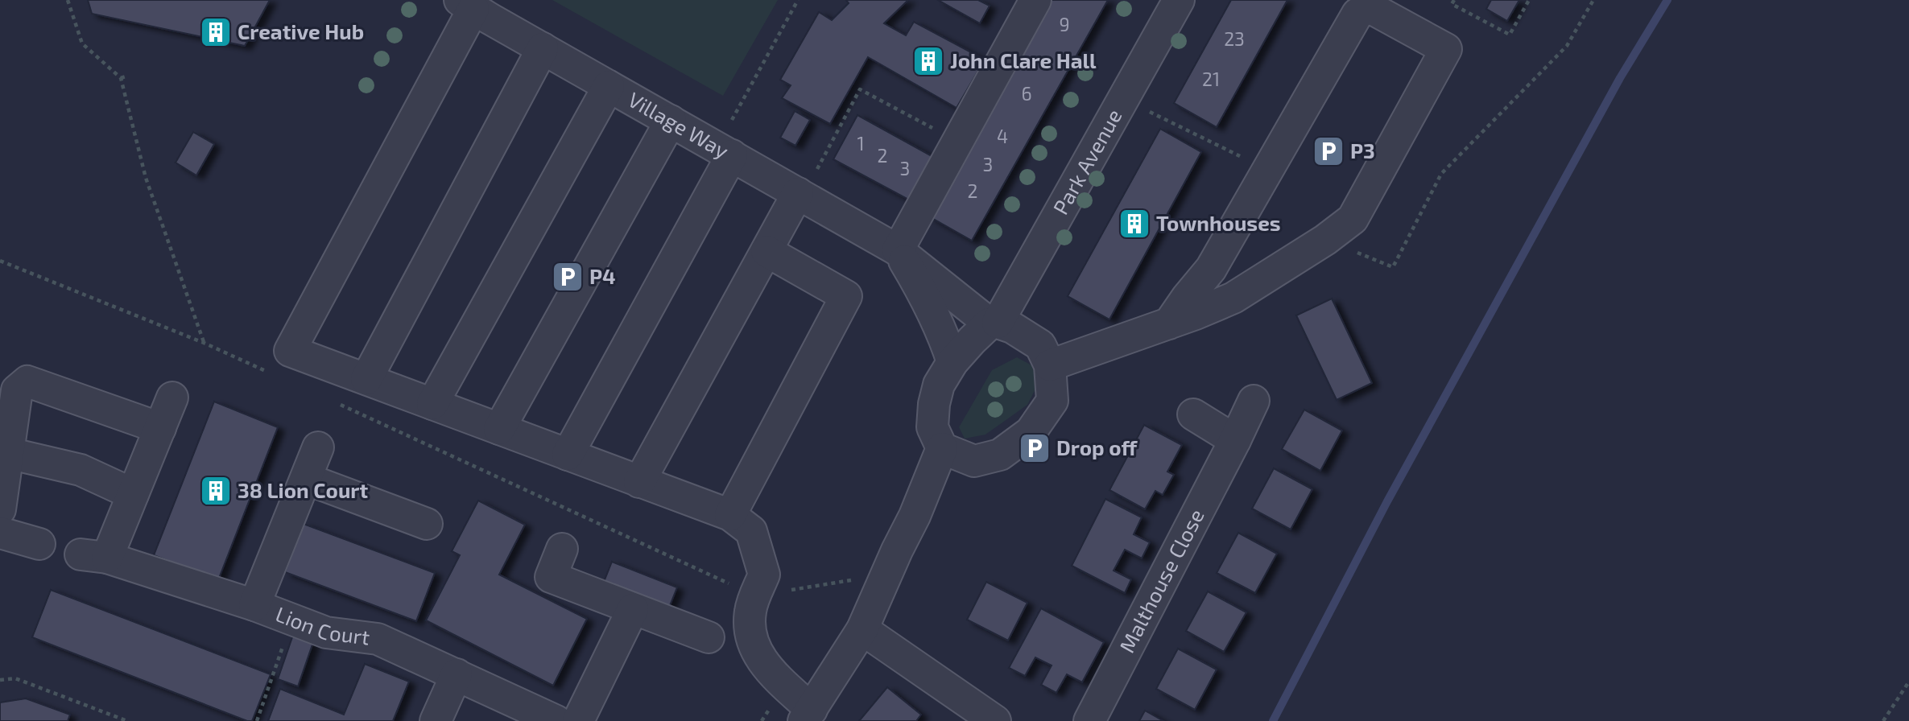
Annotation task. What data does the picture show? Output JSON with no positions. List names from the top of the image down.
{
  "streets": {
    "street": [
      "Village Way",
      "Park Avenue",
      "Malthouse Close",
      "Lion Court"
    ]
  },
  "crossings": [
    ["Village Way", "Park Avenue"]
  ],
  "places": {
    "building": [
      "Creative Hub",
      "John Clare Hall",
      "Townhouses",
      "38 Lion Court"
    ],
    "parking": ["P3", "P4", "Drop off"]
  },
  "house_numbers": [
    "9",
    "23",
    "21",
    "6",
    "4",
    "1",
    "2",
    "3",
    "3",
    "2"
  ]
}
